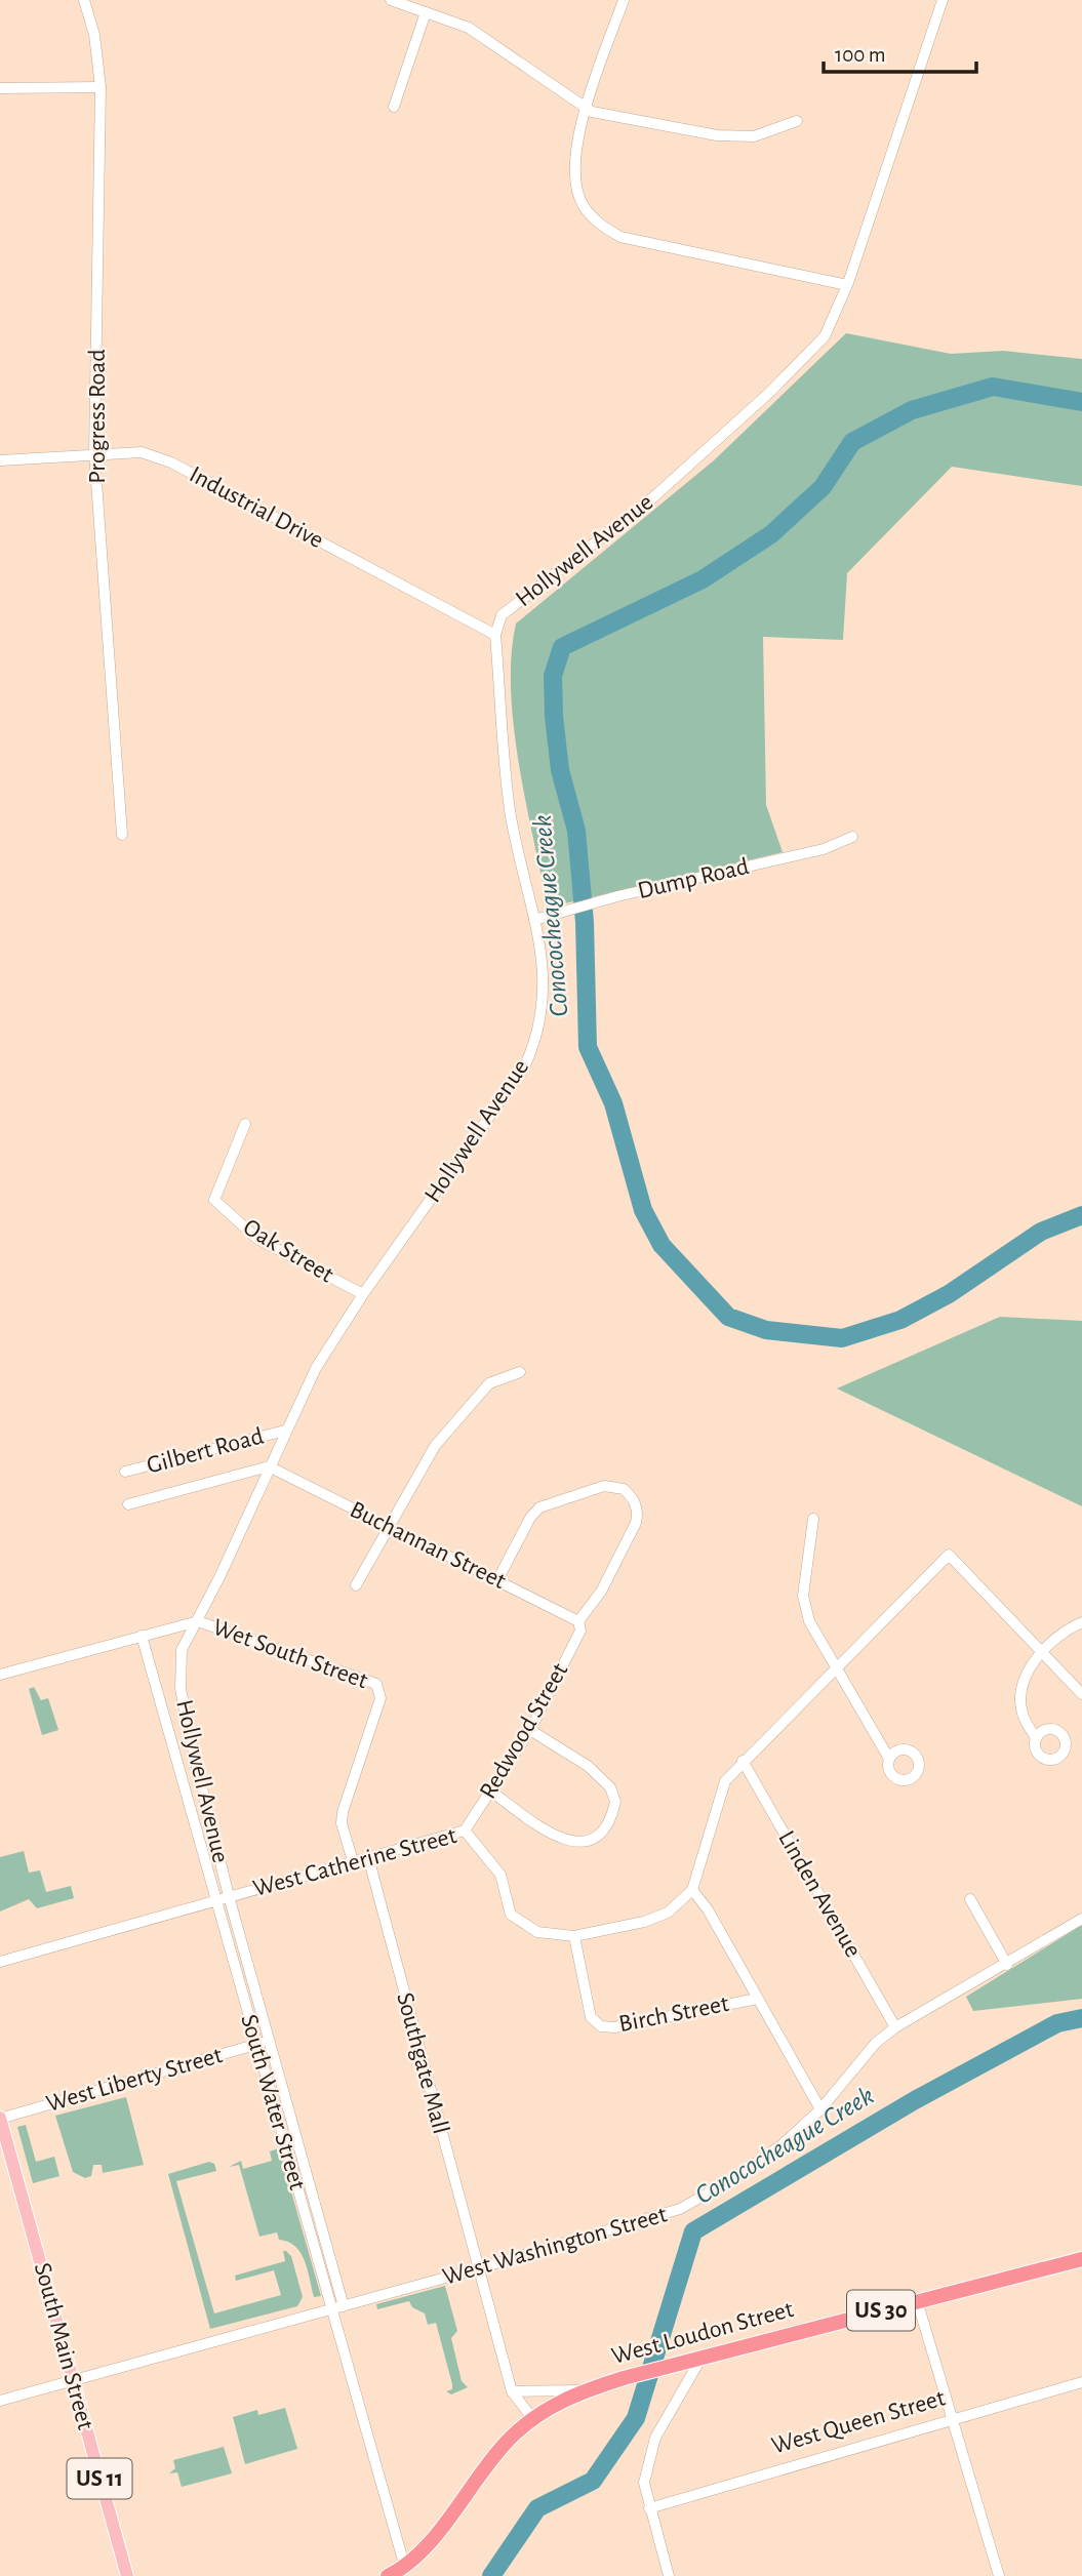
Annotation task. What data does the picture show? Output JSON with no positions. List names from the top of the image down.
{
  "streets": {
    "highway": ["US 30", "West Loudon Street"],
    "main road": ["South Main Street", "US 11"],
    "street": [
      "Progress Road",
      "Industrial Drive",
      "Hollywell Avenue",
      "Dump Road",
      "Oak Street",
      "Gilbert Road",
      "Buchannan Street",
      "Wet South Street",
      "Redwood Street",
      "West Catherine Street",
      "Linden Avenue",
      "Birch Street",
      "Southgate Mall",
      "West Liberty Street",
      "South Water Street",
      "West Washington Street",
      "West Queen Street"
    ]
  },
  "crossings": [
    ["Progress Road", "Industrial Drive"],
    ["Industrial Drive", "Hollywell Avenue"],
    ["Hollywell Avenue", "Dump Road"],
    ["Hollywell Avenue", "Oak Street"],
    ["Hollywell Avenue", "Gilbert Road"],
    ["Hollywell Avenue", "Buchannan Street"],
    ["Hollywell Avenue", "Wet South Street"],
    ["Hollywell Avenue", "West Catherine Street"],
    ["Hollywell Avenue", "South Water Street"],
    ["Buchannan Street", "Redwood Street"],
    ["Wet South Street", "West Catherine Street"],
    ["Redwood Street", "West Catherine Street"],
    ["West Catherine Street", "Birch Street"],
    ["West Catherine Street", "Southgate Mall"],
    ["West Catherine Street", "South Water Street"],
    ["Linden Avenue", "West Washington Street"],
    ["Southgate Mall", "West Washington Street"],
    ["West Liberty Street", "South Water Street"],
    ["West Liberty Street", "South Main Street"],
    ["South Water Street", "West Washington Street"],
    ["South Water Street", "US 30"],
    ["South Water Street", "West Loudon Street"],
    ["West Washington Street", "South Main Street"],
    ["US 30", "West Loudon Street"]
  ],
  "water": ["Conococheague Creek"],
  "scale_bar": "100 m"
}
